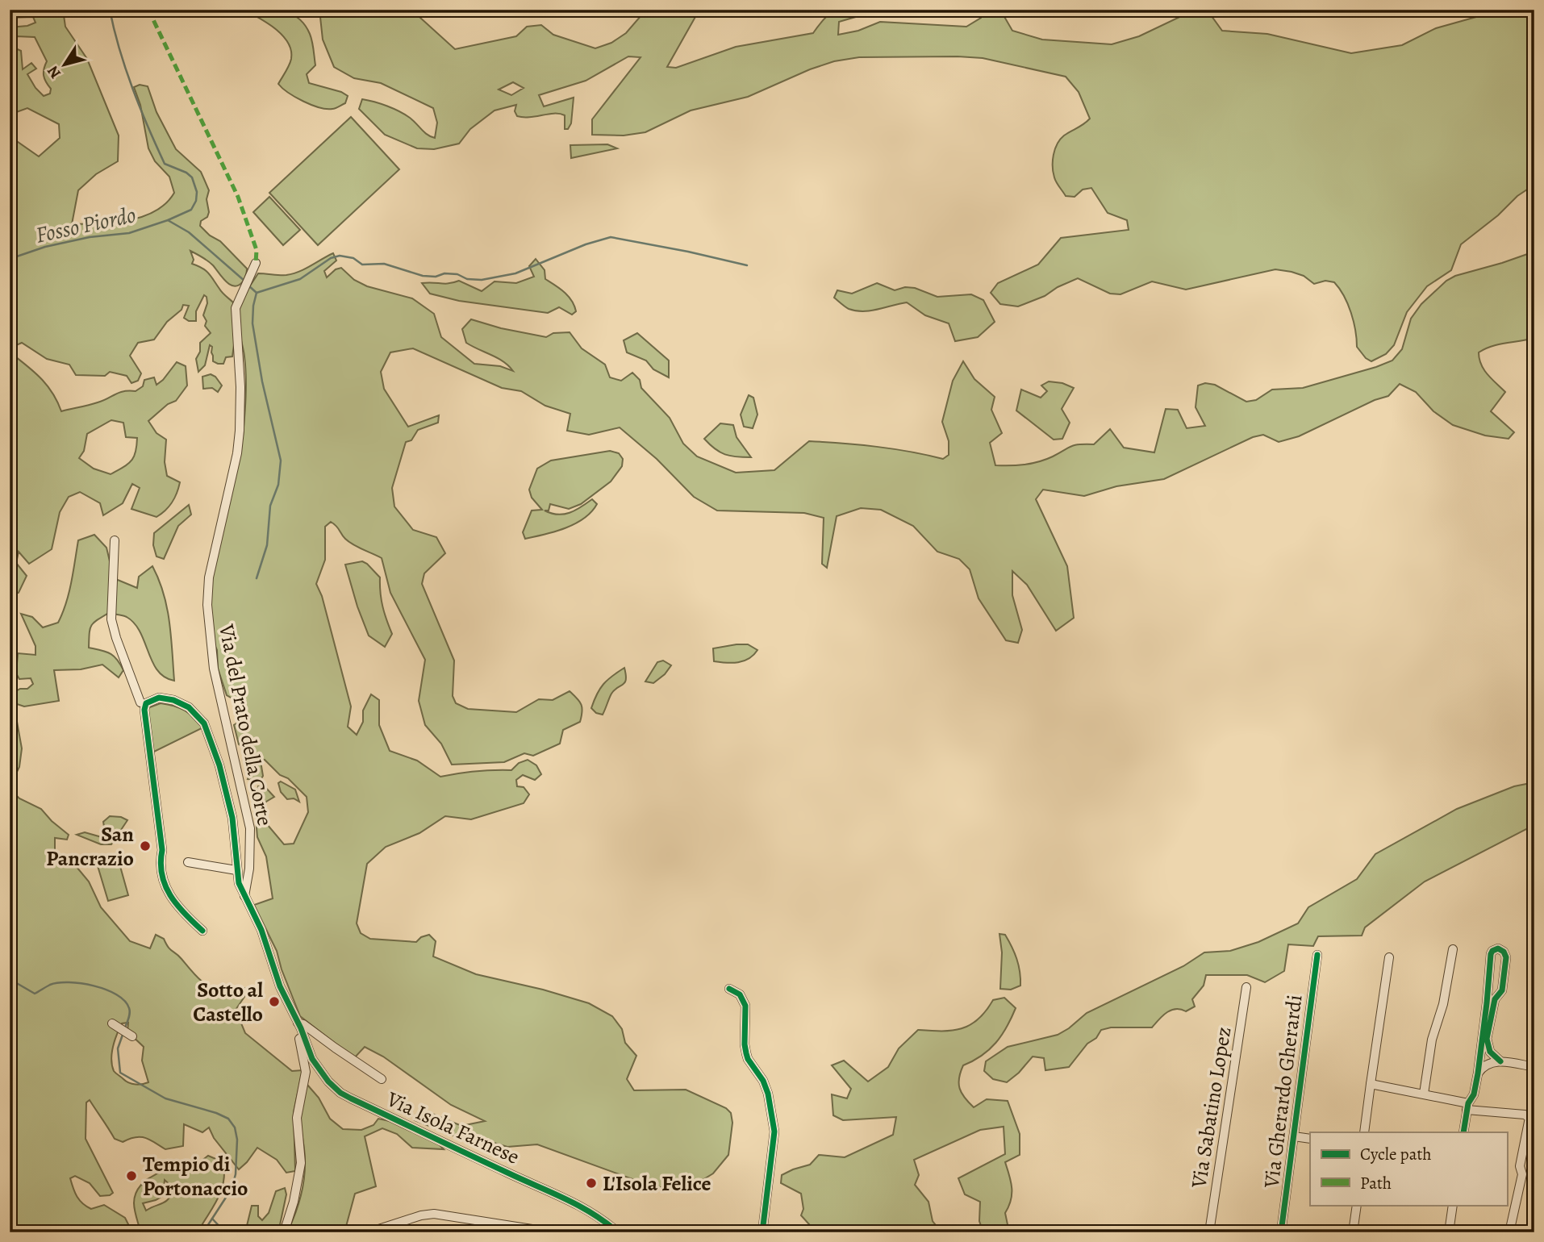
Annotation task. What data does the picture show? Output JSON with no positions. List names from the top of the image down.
{
  "streets": {
    "street": [
      "Via del Prato della Corte",
      "Via Gherardo Gherardi",
      "Via Sabatino Lopez",
      "Via Isola Farnese"
    ]
  },
  "water": ["Fosso Piordo"],
  "places": [
    "San Pancrazio",
    "Sotto al Castello",
    "Tempio di Portonaccio",
    "L'Isola Felice"
  ],
  "legend": ["Cycle path", "Path"],
  "north": "bottom left"
}
